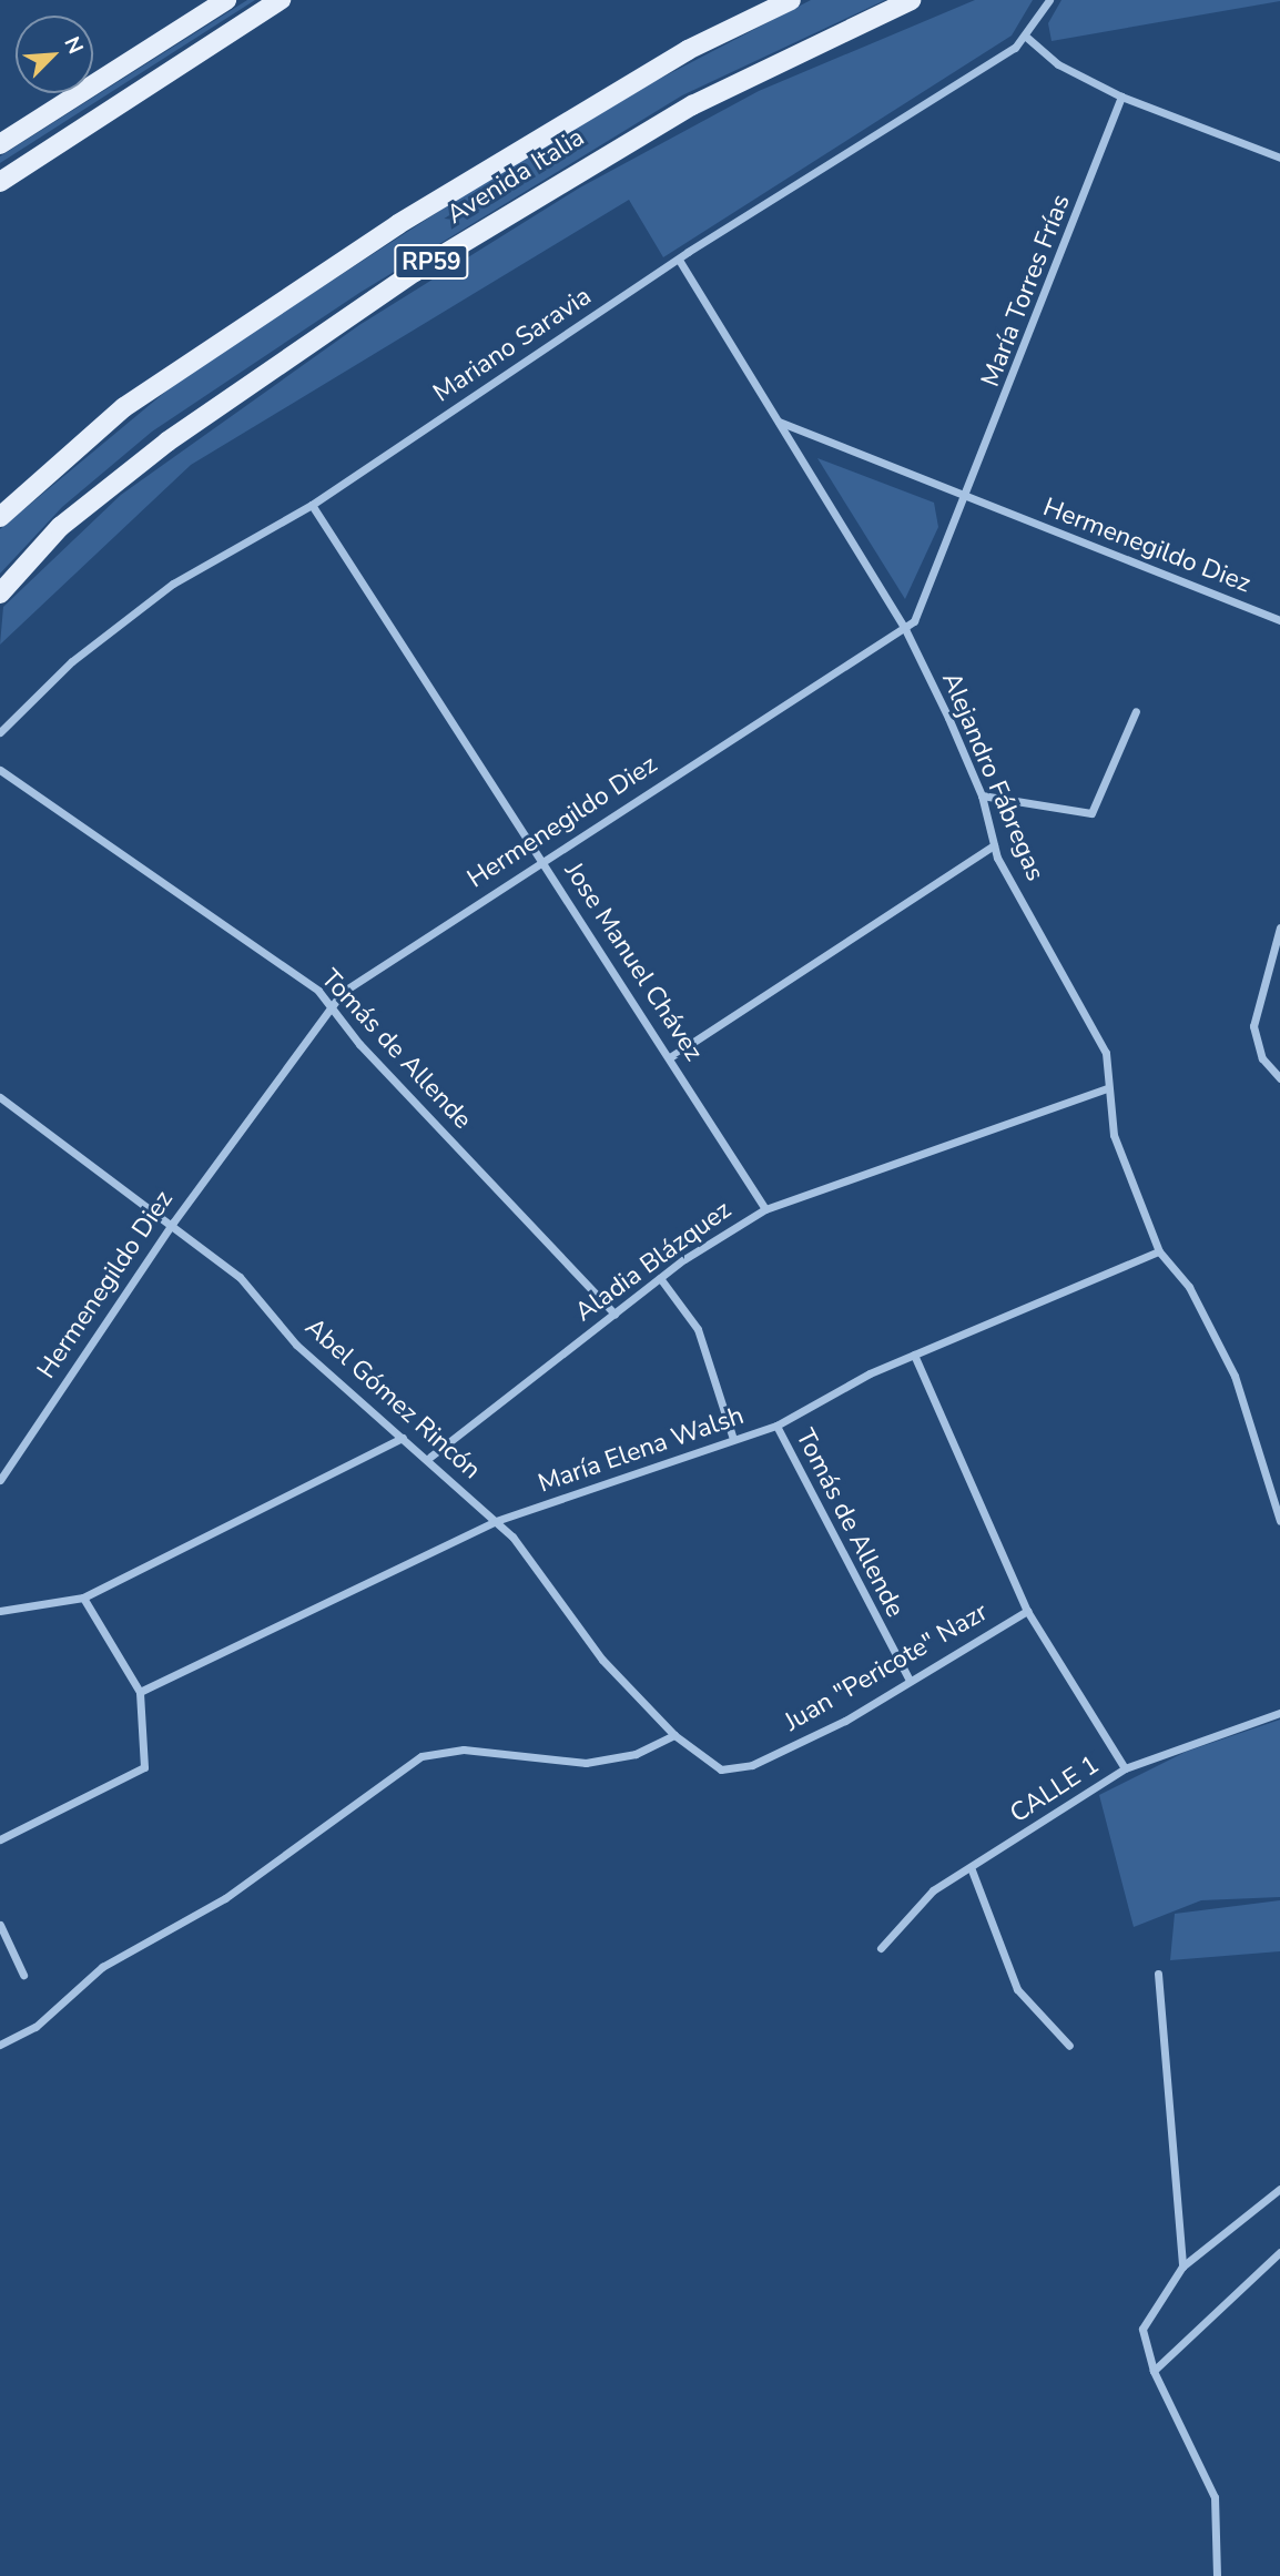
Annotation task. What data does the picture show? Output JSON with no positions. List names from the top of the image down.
{
  "streets": {
    "main road": ["Avenida Italia", "RP59"],
    "street": [
      "María Torres Frías",
      "Mariano Saravia",
      "Hermenegildo Diez",
      "Alejandro Fábregas",
      "Jose Manuel Chávez",
      "Tomás de Allende",
      "Aladia Blázquez",
      "Abel Gómez Rincón",
      "María Elena Walsh",
      "Juan \"Pericote\" Nazr",
      "CALLE 1"
    ]
  },
  "crossings": [
    ["María Torres Frías", "Hermenegildo Diez"],
    ["Mariano Saravia", "Alejandro Fábregas"],
    ["Mariano Saravia", "Jose Manuel Chávez"],
    ["Hermenegildo Diez", "Alejandro Fábregas"],
    ["Hermenegildo Diez", "Jose Manuel Chávez"],
    ["Hermenegildo Diez", "Tomás de Allende"],
    ["Hermenegildo Diez", "Abel Gómez Rincón"],
    ["Alejandro Fábregas", "Aladia Blázquez"],
    ["Alejandro Fábregas", "María Elena Walsh"],
    ["Jose Manuel Chávez", "Aladia Blázquez"],
    ["Tomás de Allende", "Aladia Blázquez"],
    ["Tomás de Allende", "María Elena Walsh"],
    ["Tomás de Allende", "Juan \"Pericote\" Nazr"],
    ["Aladia Blázquez", "Abel Gómez Rincón"],
    ["Abel Gómez Rincón", "María Elena Walsh"],
    ["Abel Gómez Rincón", "Juan \"Pericote\" Nazr"]
  ],
  "north": "top right"
}
